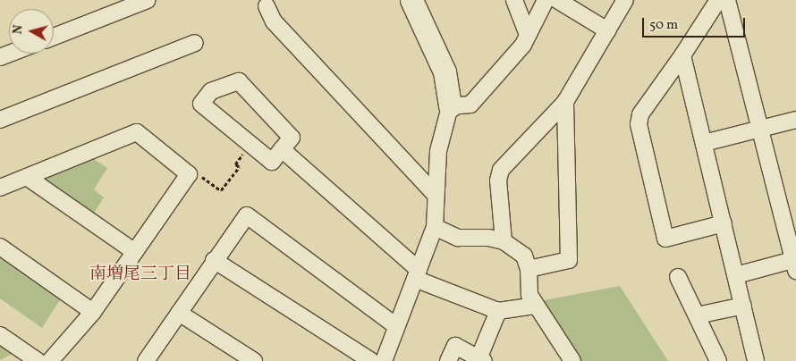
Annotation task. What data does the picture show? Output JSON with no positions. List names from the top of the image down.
{
  "districts": ["南増尾三丁目"],
  "scale_bar": "50 m",
  "north": "left"
}
